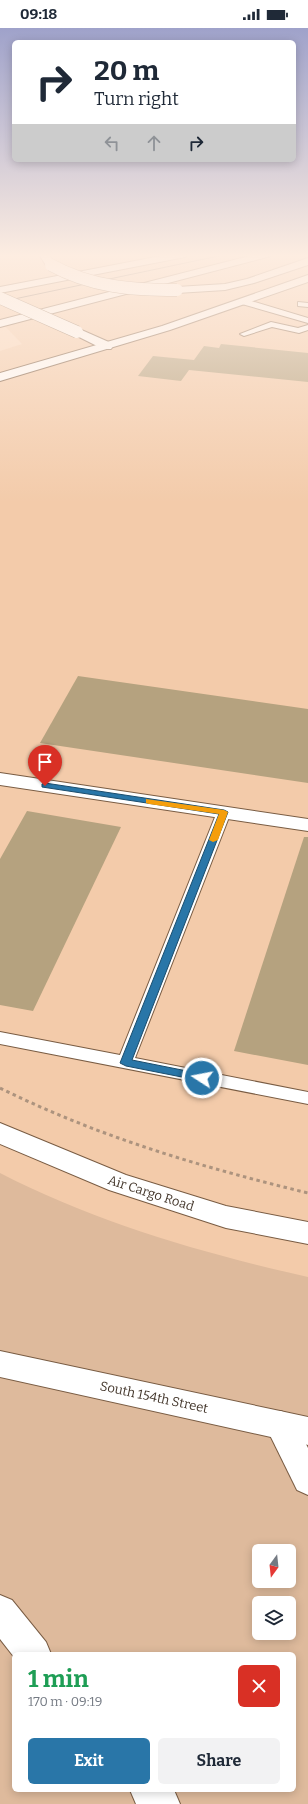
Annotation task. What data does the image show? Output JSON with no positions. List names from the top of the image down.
{
  "streets": {
    "main road": ["Air Cargo Road", "South 154th Street"]
  },
  "north": "bottom",
  "page": {
    "status": "09:18",
    "turn": ["20 m", "Turn right"],
    "heading": ["1 min", "170 m · 09:19"],
    "buttons": ["Exit", "Share"]
  }
}
